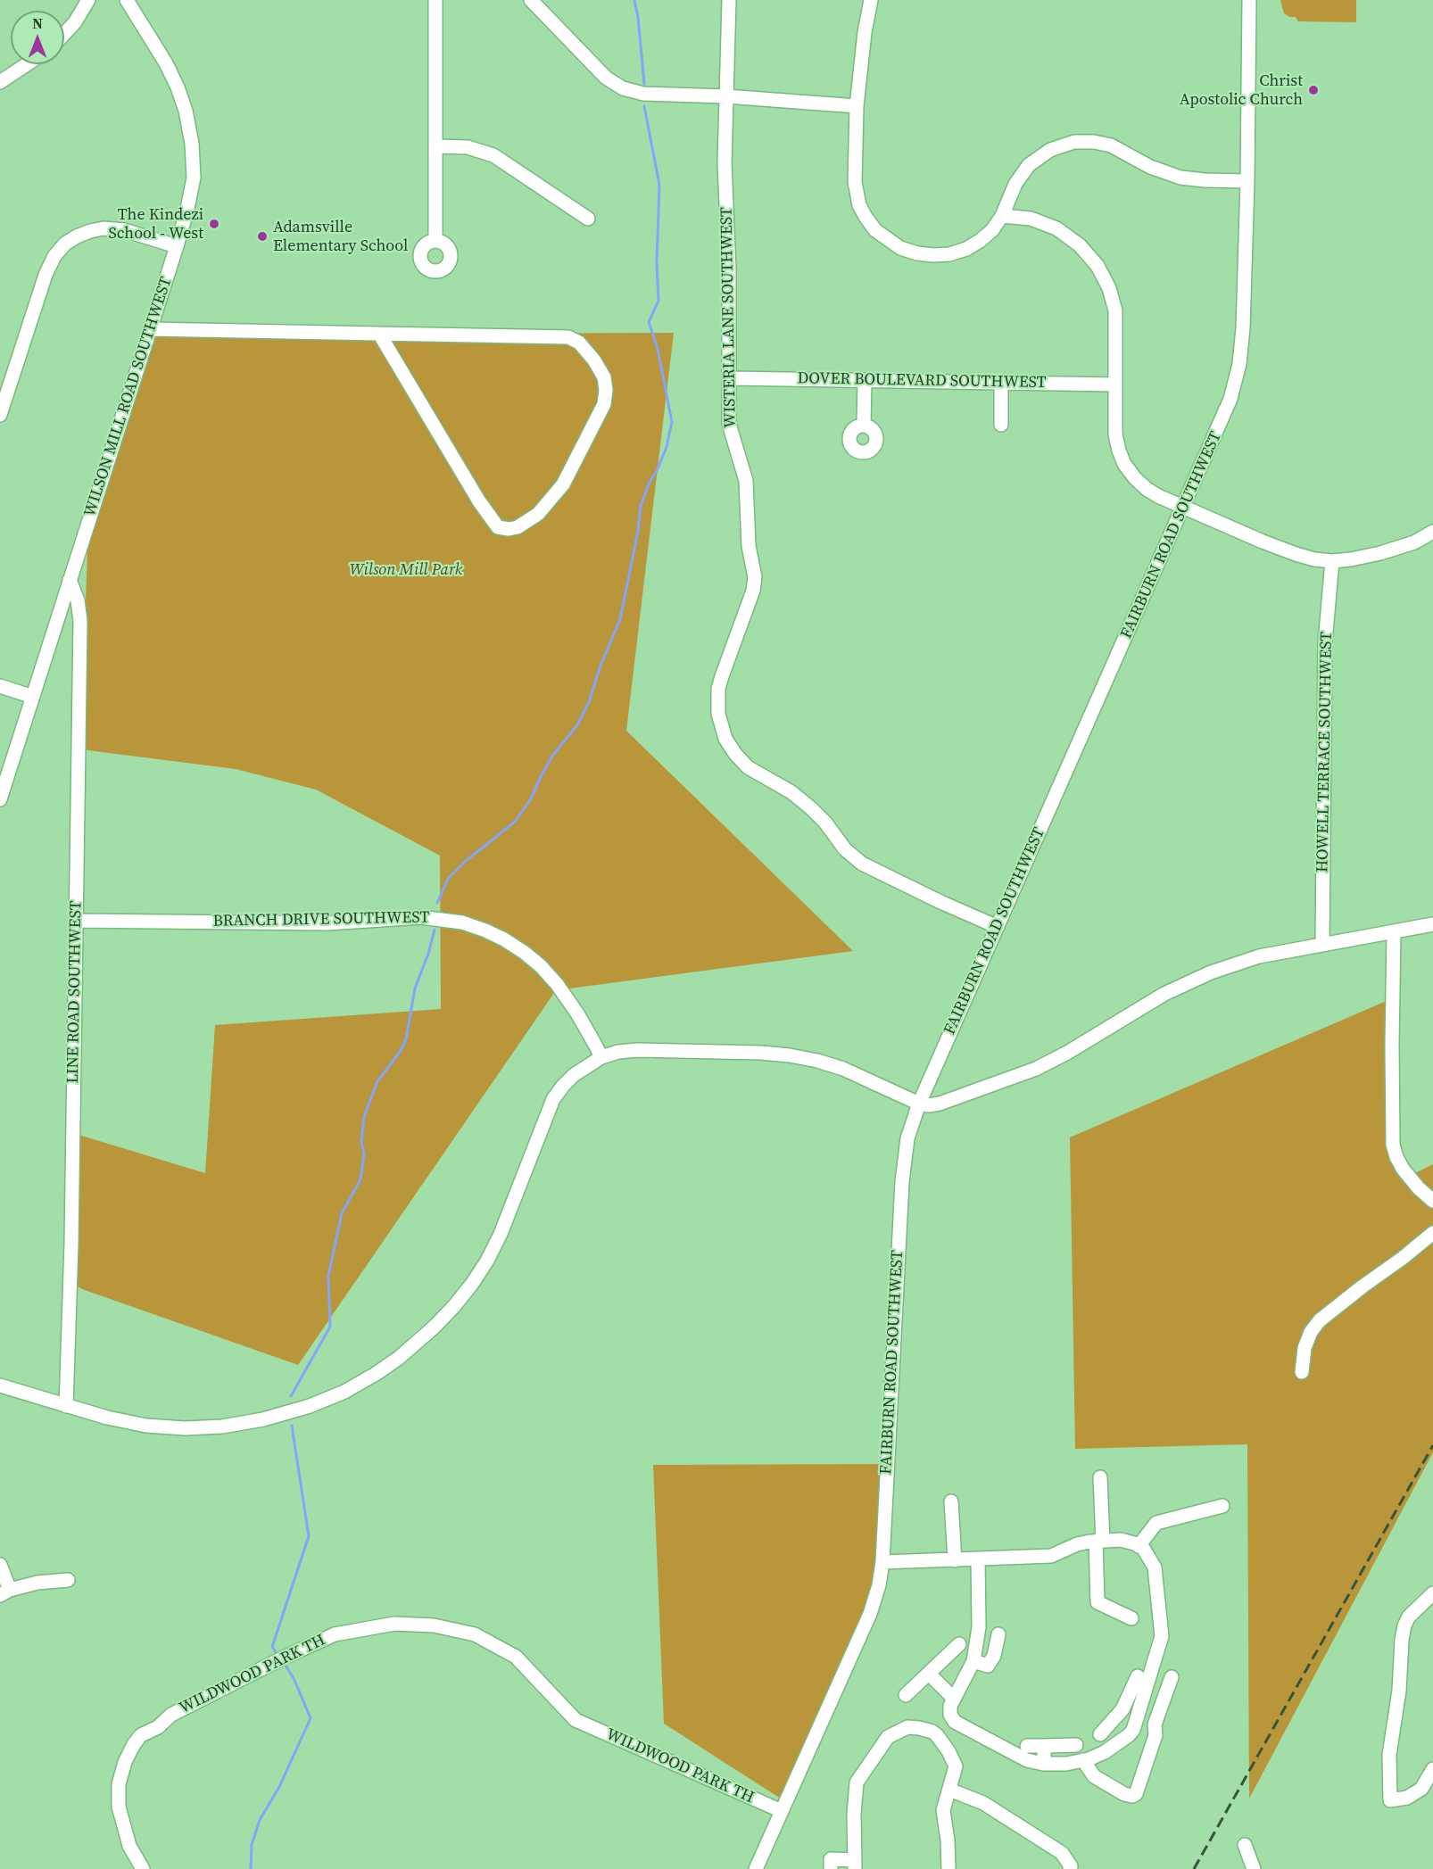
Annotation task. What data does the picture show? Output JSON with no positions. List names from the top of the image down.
{
  "streets": {
    "street": [
      "WISTERIA LANE SOUTHWEST",
      "DOVER BOULEVARD SOUTHWEST",
      "WILSON MILL ROAD SOUTHWEST",
      "FAIRBURN ROAD SOUTHWEST",
      "HOWELL TERRACE SOUTHWEST",
      "BRANCH DRIVE SOUTHWEST",
      "LINE ROAD SOUTHWEST",
      "WILDWOOD PARK TH"
    ]
  },
  "crossings": [
    ["WISTERIA LANE SOUTHWEST", "DOVER BOULEVARD SOUTHWEST"],
    ["WISTERIA LANE SOUTHWEST", "FAIRBURN ROAD SOUTHWEST"],
    ["WILSON MILL ROAD SOUTHWEST", "LINE ROAD SOUTHWEST"],
    ["FAIRBURN ROAD SOUTHWEST", "WILDWOOD PARK TH"],
    ["BRANCH DRIVE SOUTHWEST", "LINE ROAD SOUTHWEST"]
  ],
  "parks": ["Wilson Mill Park"],
  "places": ["Christ Apostolic Church", "The Kindezi School - West", "Adamsville Elementary School"],
  "north": "top"
}
